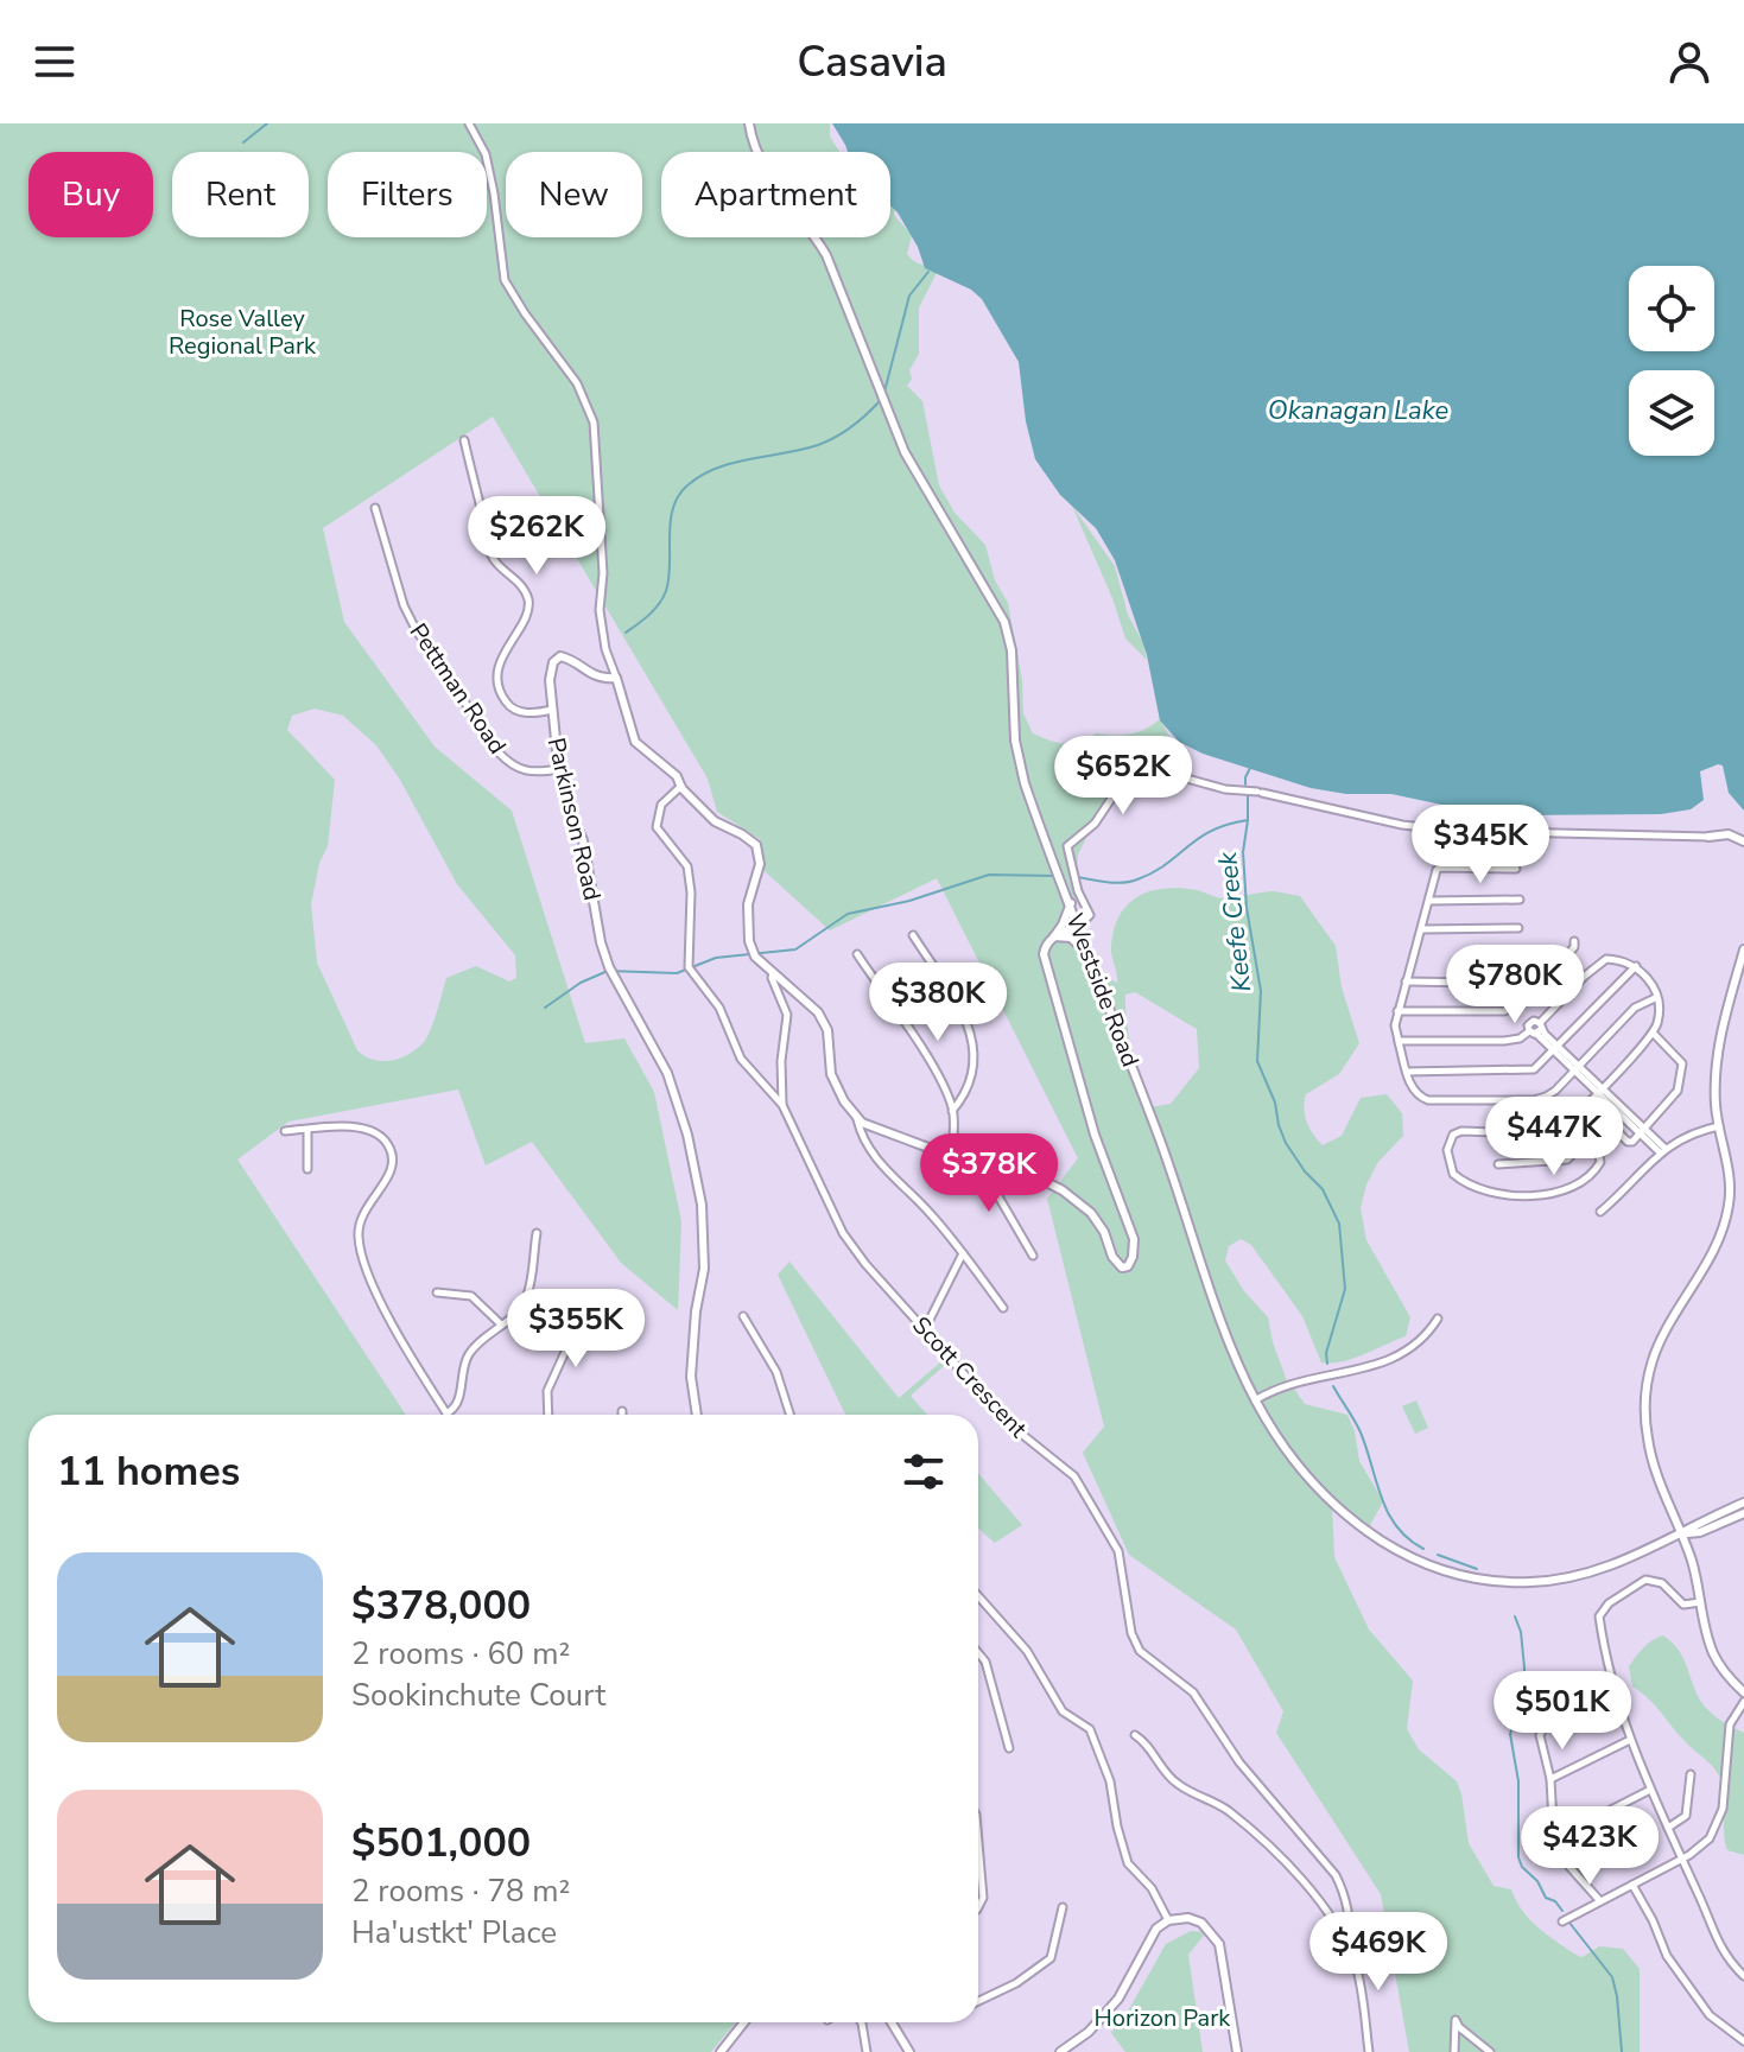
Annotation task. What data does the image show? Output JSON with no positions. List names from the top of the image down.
{
  "streets": {
    "street": [
      "Pettman Road",
      "Parkinson Road",
      "Westside Road",
      "Scott Crescent"
    ]
  },
  "crossings": [
    ["Pettman Road", "Parkinson Road"]
  ],
  "water": ["Okanagan Lake", "Keefe Creek"],
  "parks": ["Rose Valley Regional Park", "Horizon Park"],
  "page": {
    "header": "Casavia",
    "chip": [
      "Buy",
      "Rent",
      "Filters",
      "New",
      "Apartment"
    ],
    "price": [
      "$262K",
      "$652K",
      "$345K",
      "$780K",
      "$380K",
      "$447K",
      "$378K",
      "$355K",
      "$501K",
      "$423K",
      "$469K"
    ],
    "heading": "11 homes",
    "list": [
      {
        "name": "$378,000",
        "note": "2 rooms · 60 m² · Sookinchute Court"
      },
      {
        "name": "$501,000",
        "note": "2 rooms · 78 m² · Ha'ustkt' Place"
      }
    ]
  }
}
